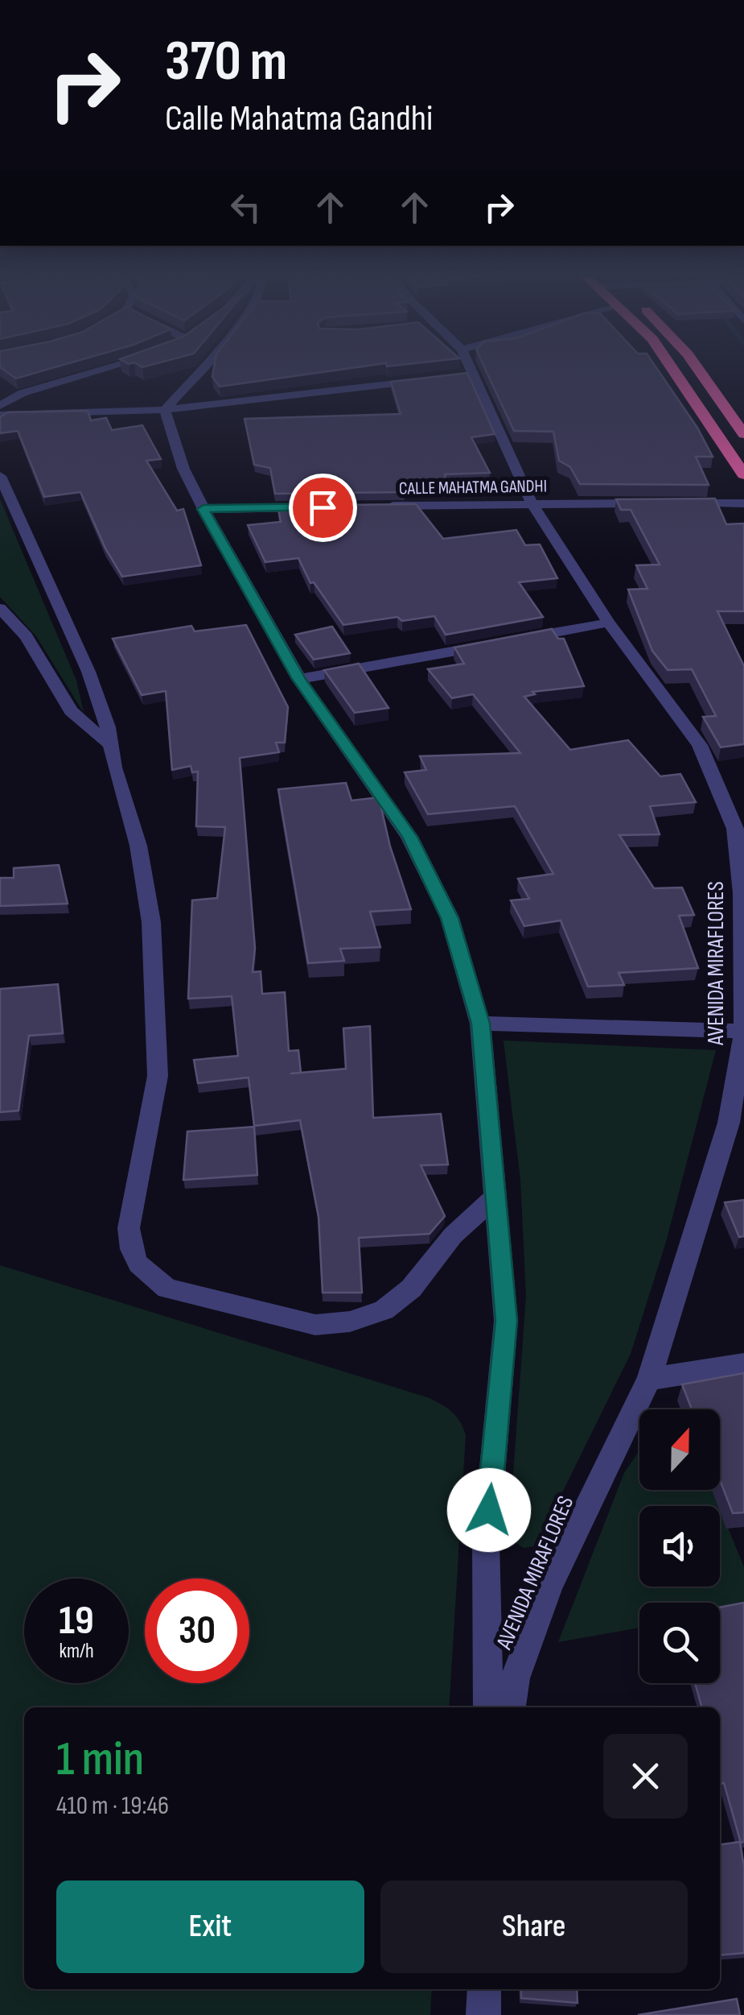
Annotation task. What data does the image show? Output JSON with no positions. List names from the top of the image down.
{
  "streets": {
    "street": ["CALLE MAHATMA GANDHI", "AVENIDA MIRAFLORES"]
  },
  "crossings": [
    ["CALLE MAHATMA GANDHI", "AVENIDA MIRAFLORES"]
  ],
  "north": "top",
  "page": {
    "turn": ["370 m", "Calle Mahatma Gandhi"],
    "speed": "19 km/h",
    "limit": "30",
    "heading": ["1 min", "410 m · 19:46"],
    "buttons": ["Exit", "Share"]
  }
}
